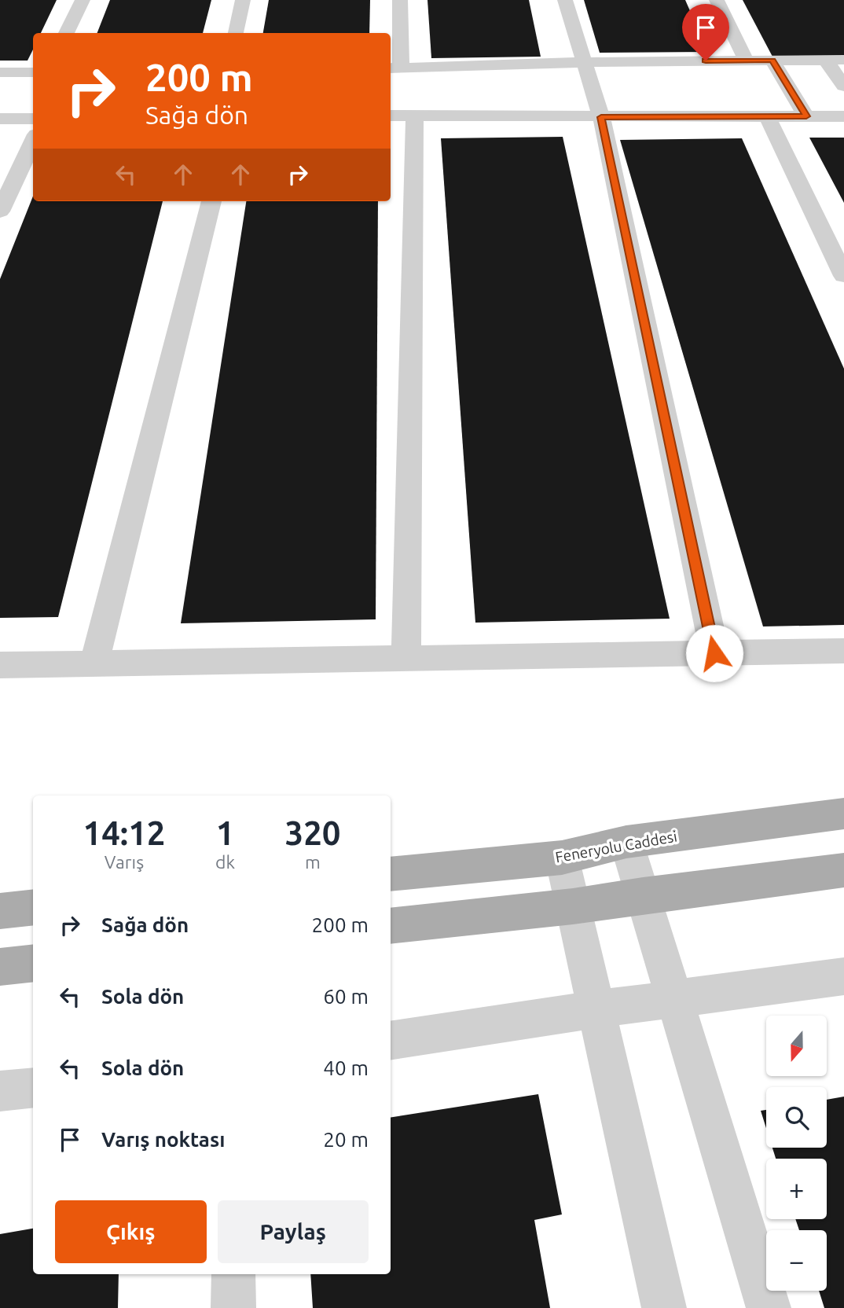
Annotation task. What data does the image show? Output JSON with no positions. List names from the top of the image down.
{
  "streets": {
    "main road": ["Feneryolu Caddesi"]
  },
  "north": "bottom",
  "page": {
    "turn": ["200 m", "Sağa dön"],
    "eta": [
      "14:12",
      "Varış",
      "1",
      "dk",
      "320",
      "m"
    ],
    "list": [
      {
        "name": "Sağa dön",
        "value": "200 m"
      },
      {
        "name": "Sola dön",
        "value": "60 m"
      },
      {
        "name": "Sola dön",
        "value": "40 m"
      },
      {
        "name": "Varış noktası",
        "value": "20 m"
      }
    ],
    "map_buttons": ["+", "−"],
    "buttons": ["Çıkış", "Paylaş"]
  }
}
